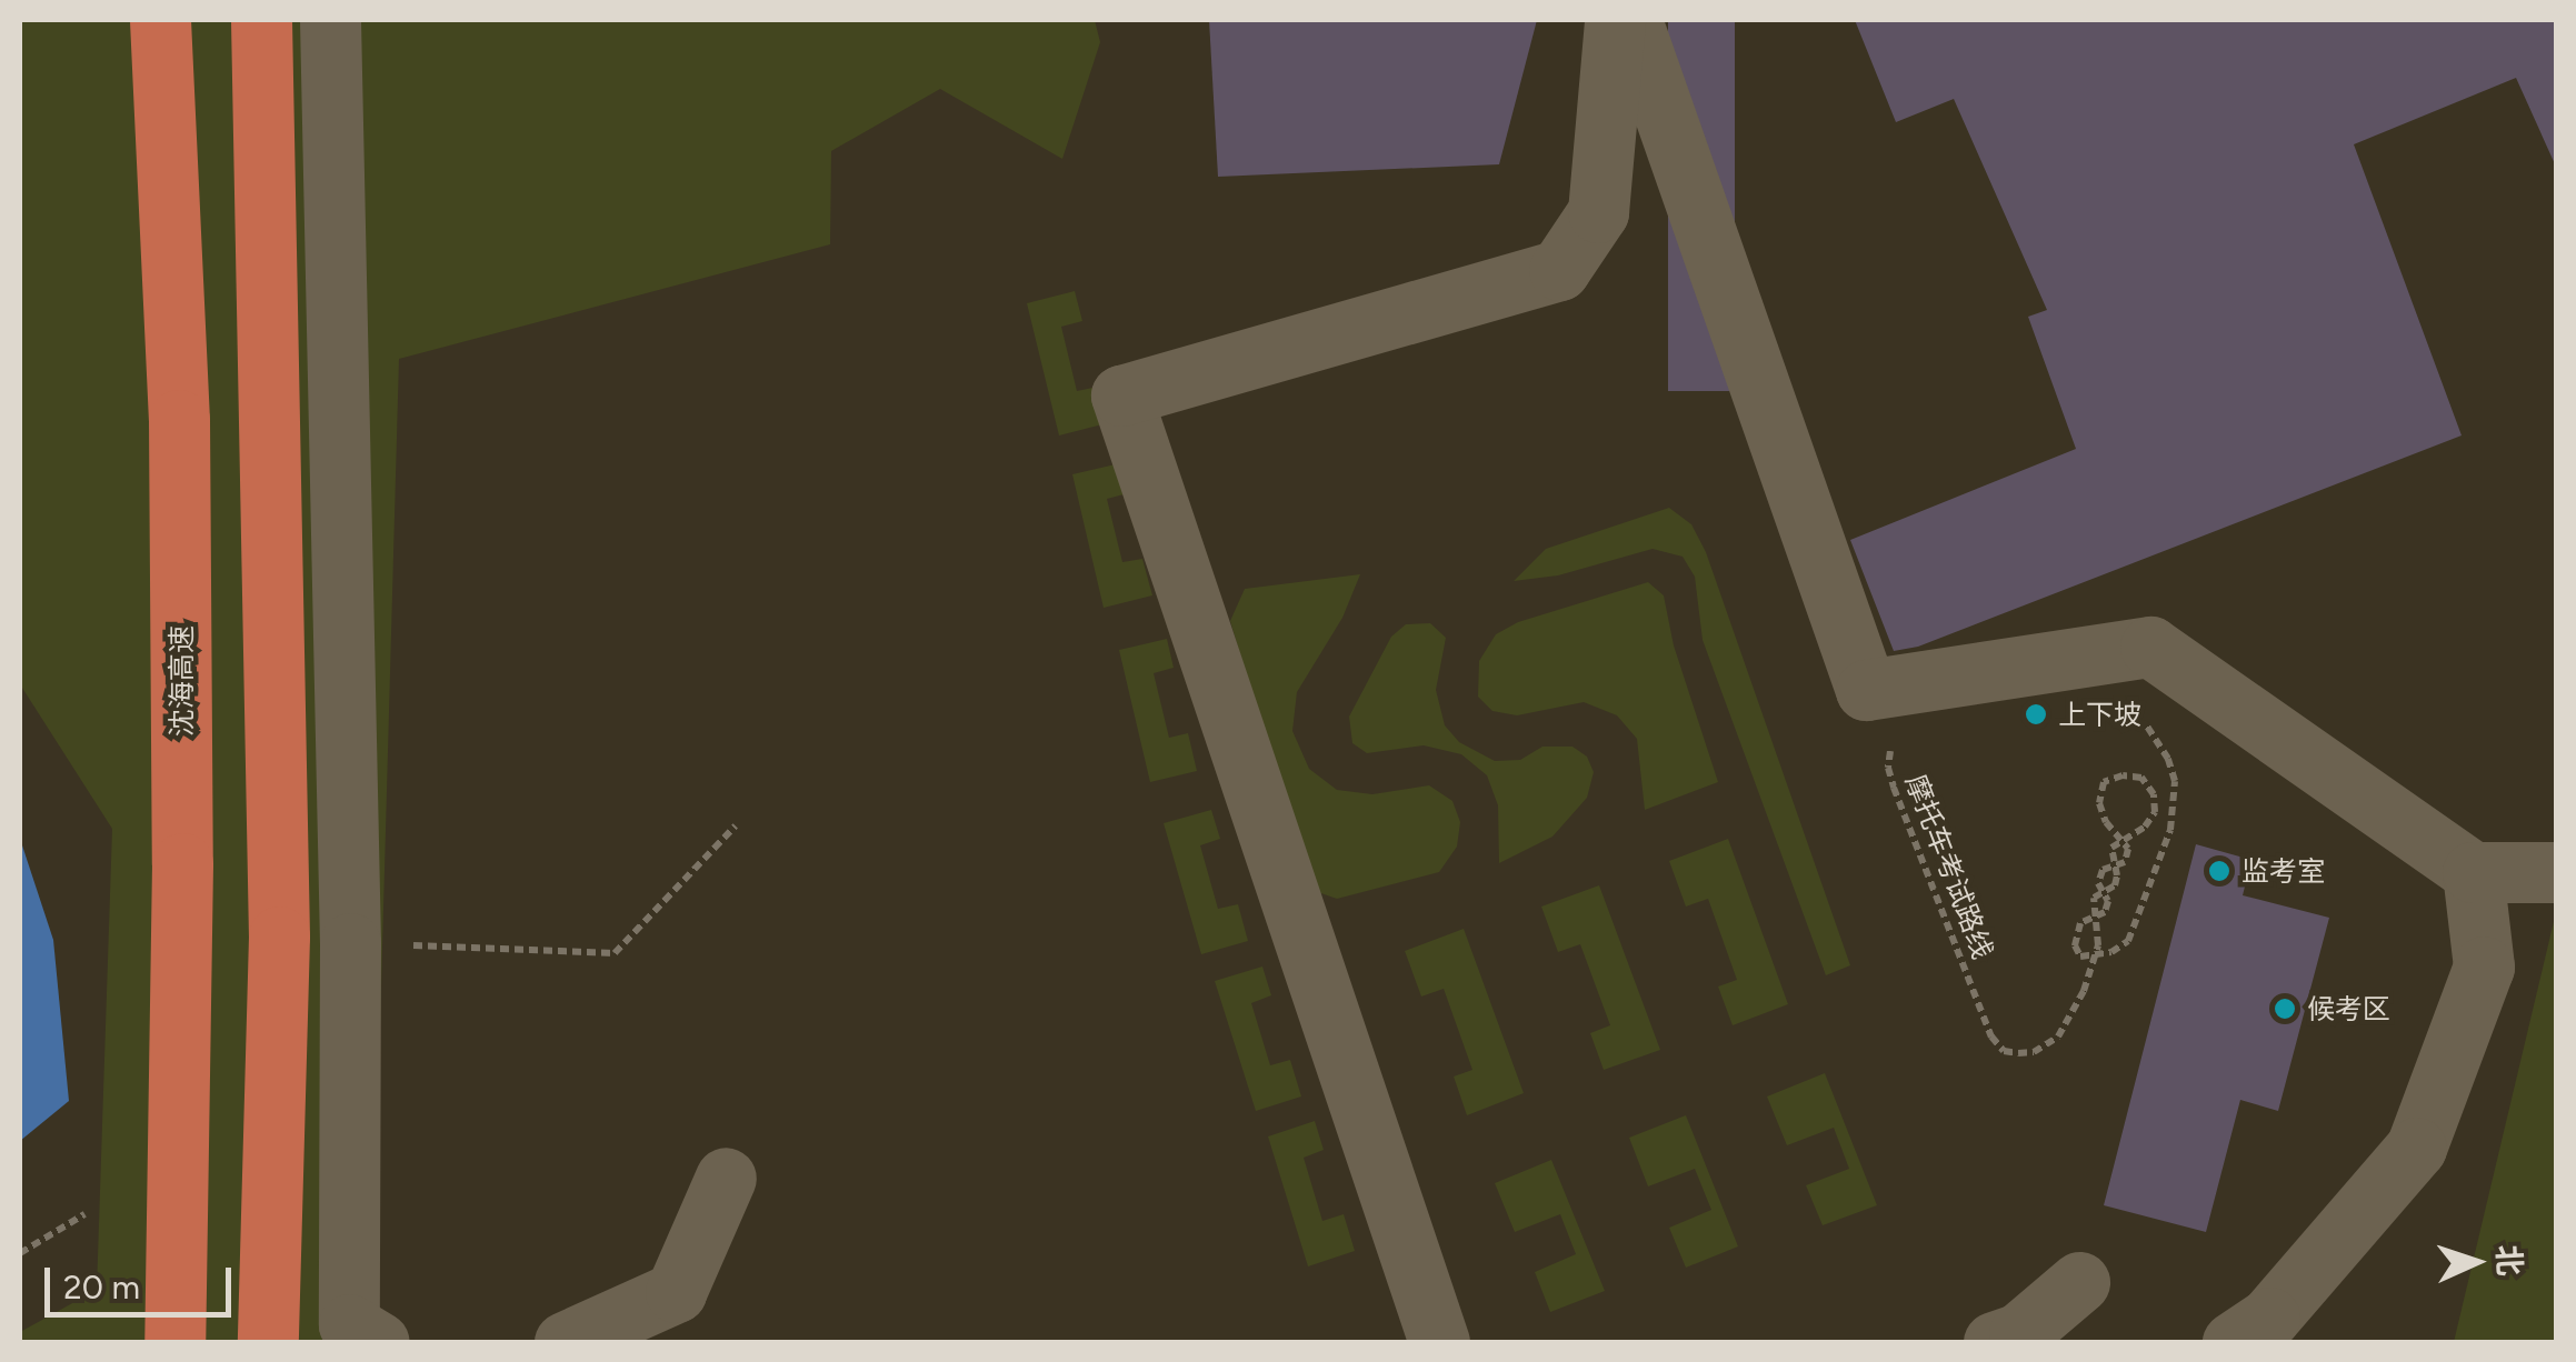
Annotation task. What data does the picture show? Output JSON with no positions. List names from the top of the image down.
{
  "streets": {
    "highway": ["沈海高速"],
    "path": ["摩托车考试路线"]
  },
  "places": ["上下坡", "监考室", "候考区"],
  "scale_bar": "20 m",
  "north": "right"
}
